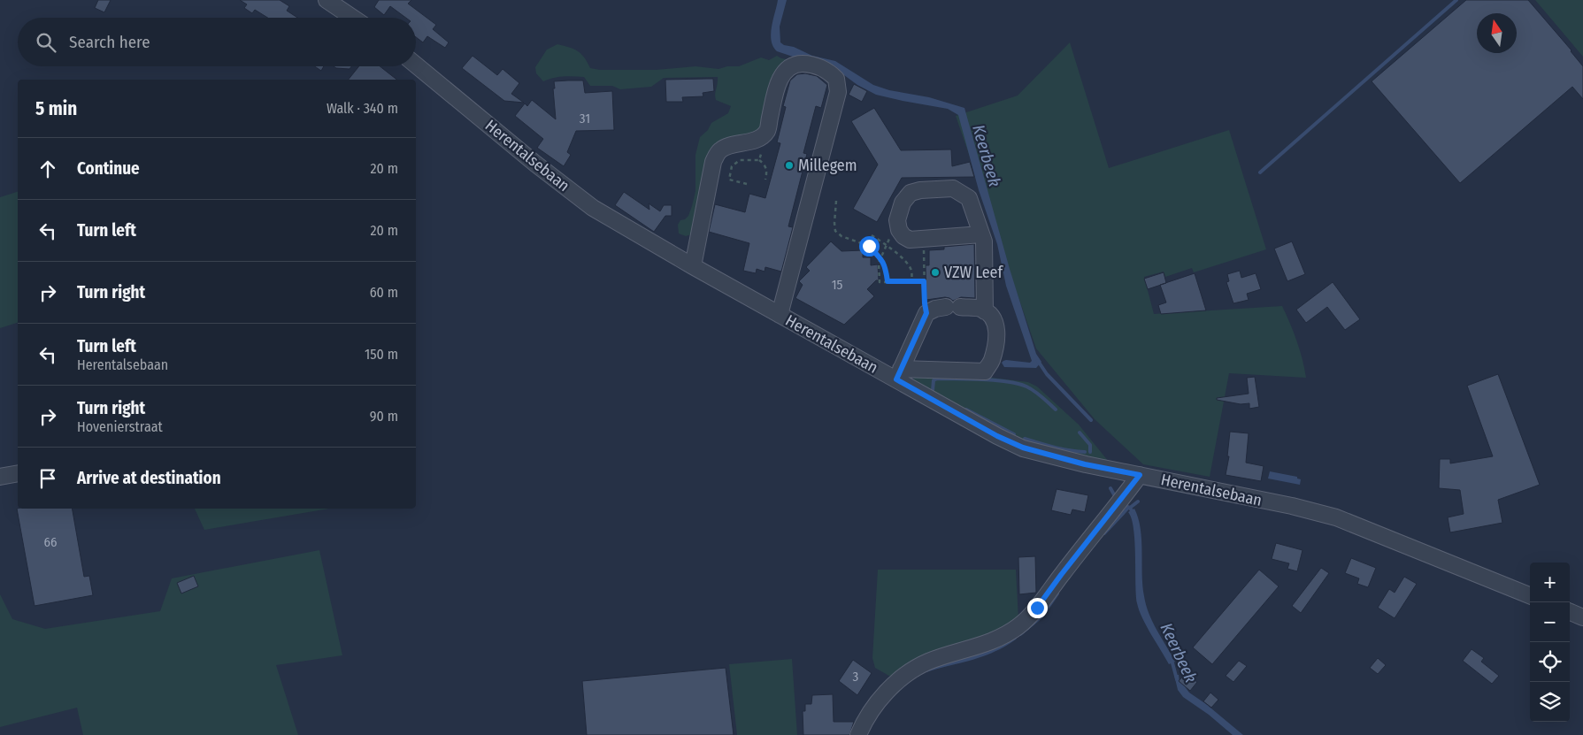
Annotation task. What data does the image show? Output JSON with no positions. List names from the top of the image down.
{
  "streets": {
    "street": ["Herentalsebaan"]
  },
  "water": ["Keerbeek"],
  "places": ["Millegem", "VZW Leef"],
  "house_numbers": [
    "31",
    "15",
    "66",
    "3"
  ],
  "north": "top",
  "page": {
    "search": "Search here",
    "heading": ["5 min", "Walk · 340 m"],
    "list": [
      ["Continue", "20 m"],
      ["Turn left", "20 m"],
      ["Turn right", "60 m"],
      ["Turn left", "Herentalsebaan", "150 m"],
      ["Turn right", "Hovenierstraat", "90 m"],
      "Arrive at destination"
    ],
    "map_buttons": ["+", "−"]
  }
}
